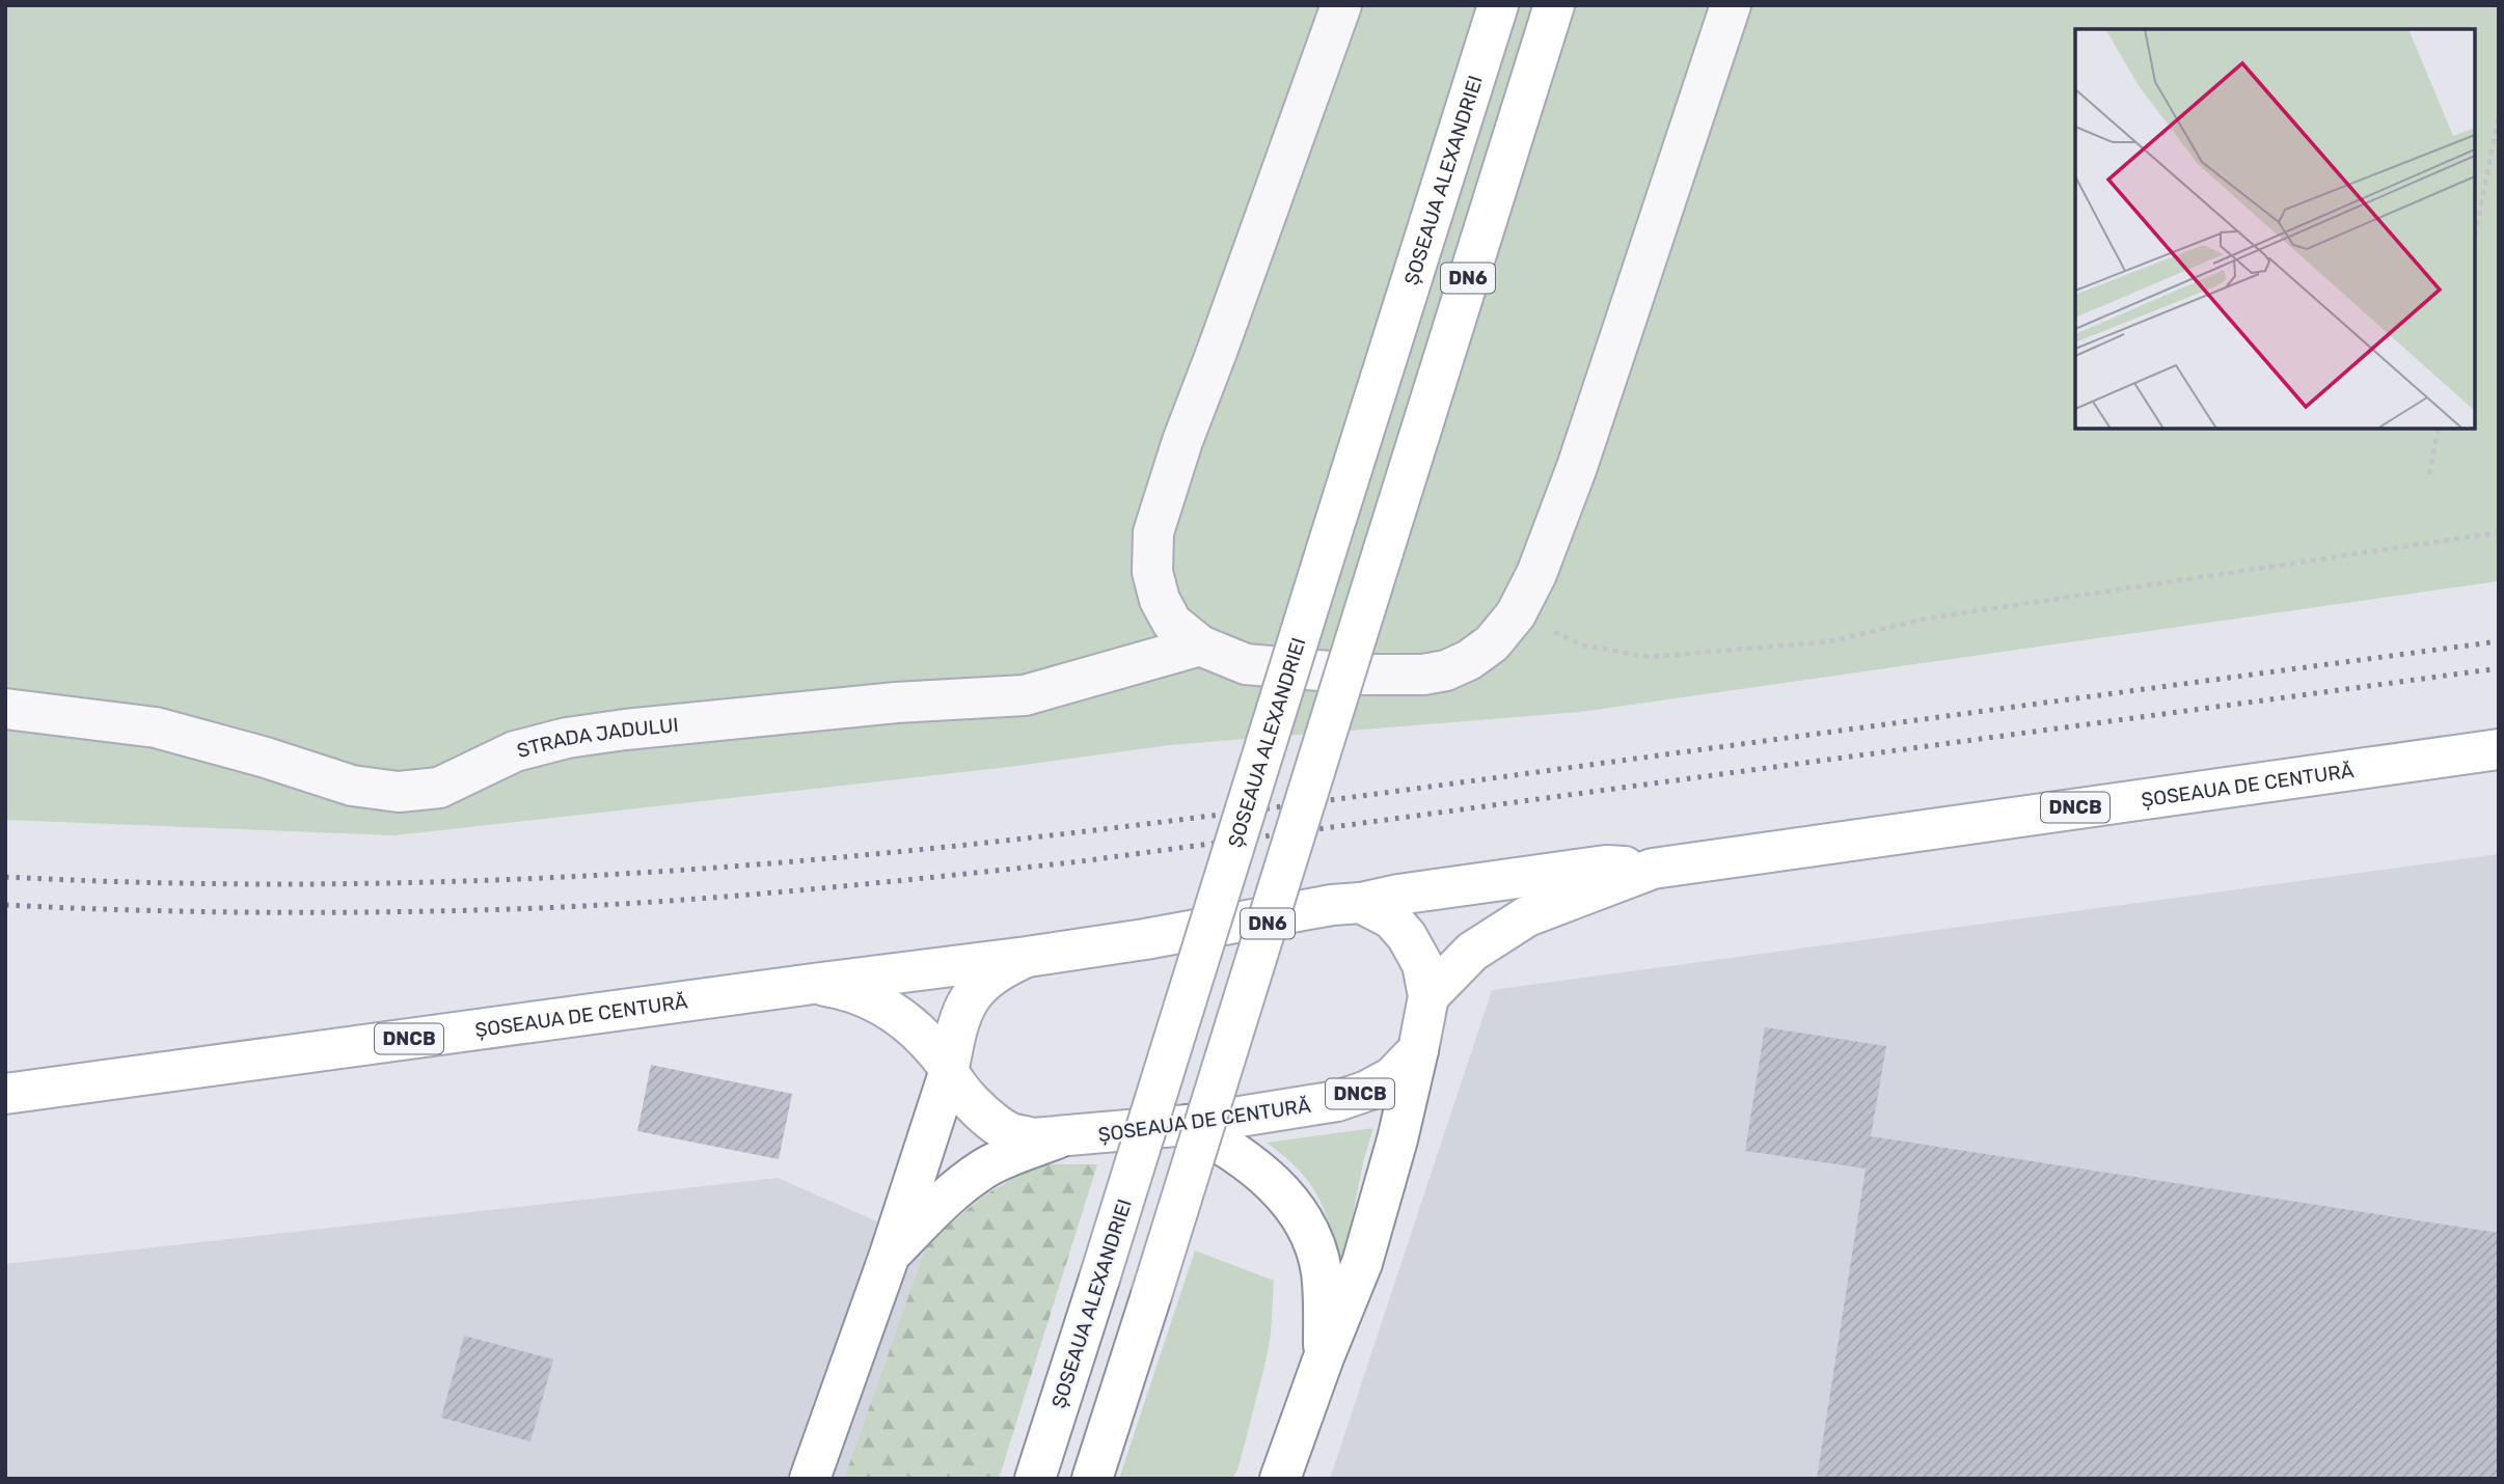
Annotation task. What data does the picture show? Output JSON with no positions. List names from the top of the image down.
{
  "streets": {
    "main road": [
      "ȘOSEAUA ALEXANDRIEI",
      "DN6",
      "ȘOSEAUA DE CENTURĂ",
      "DNCB"
    ],
    "street": ["STRADA JADULUI"]
  }
}
